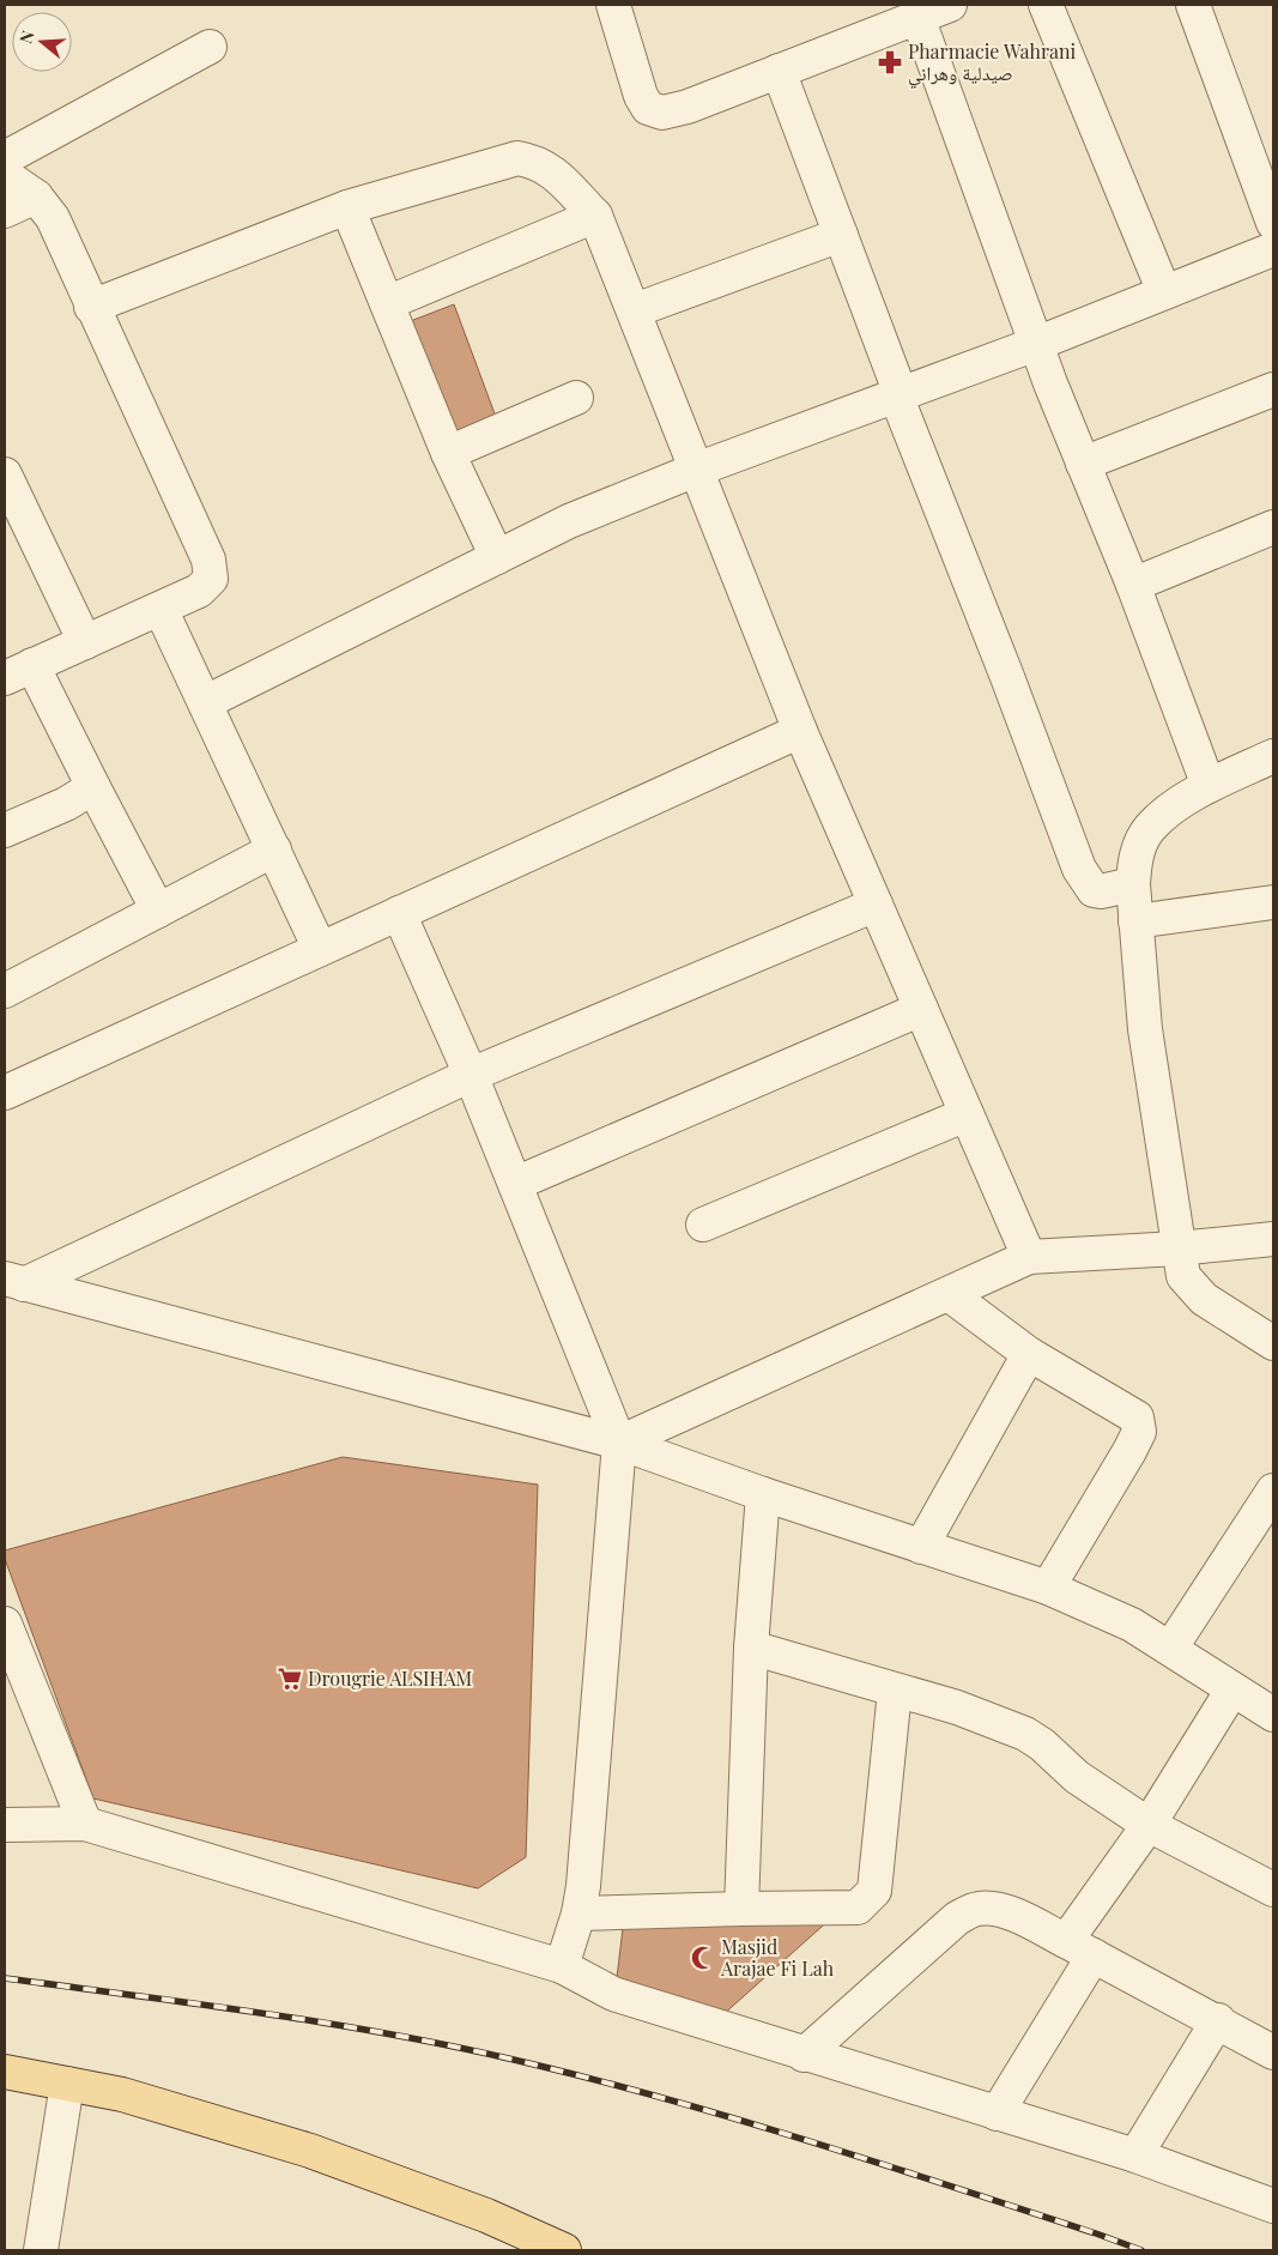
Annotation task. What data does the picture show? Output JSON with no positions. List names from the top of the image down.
{
  "places": {
    "pharmacy": ["Pharmacie Wahrani صيدلية وهراني"],
    "supermarket": ["Drougrie ALSIHAM"],
    "mosque": ["Masjid Arajae Fi Lah"]
  },
  "north": "left"
}
